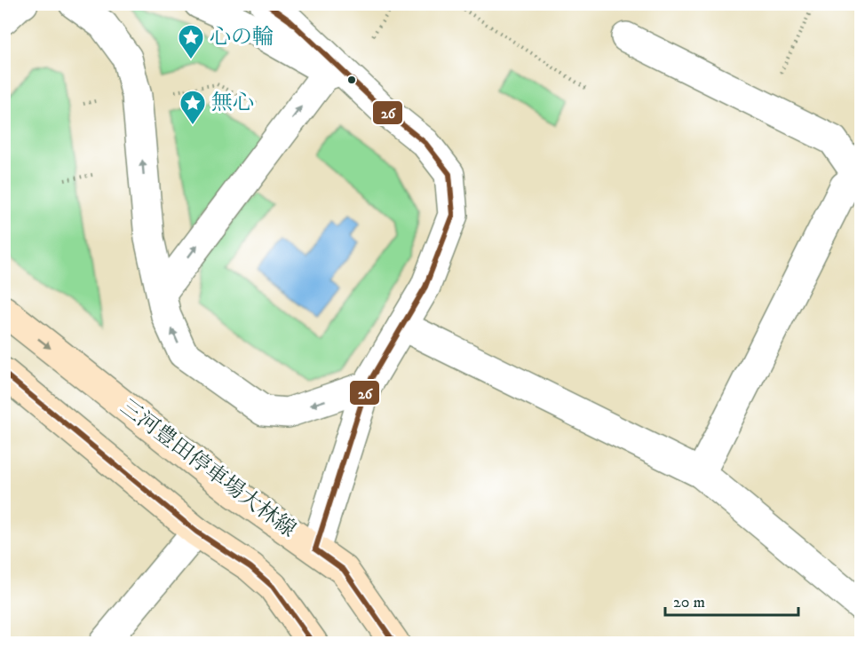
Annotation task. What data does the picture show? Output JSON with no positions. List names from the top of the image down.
{
  "streets": {
    "main road": ["三河豊田停車場大林線"]
  },
  "places": {
    "place": ["心の輪", "無心"]
  },
  "lines": ["transit line 26"],
  "scale_bar": "20 m"
}
